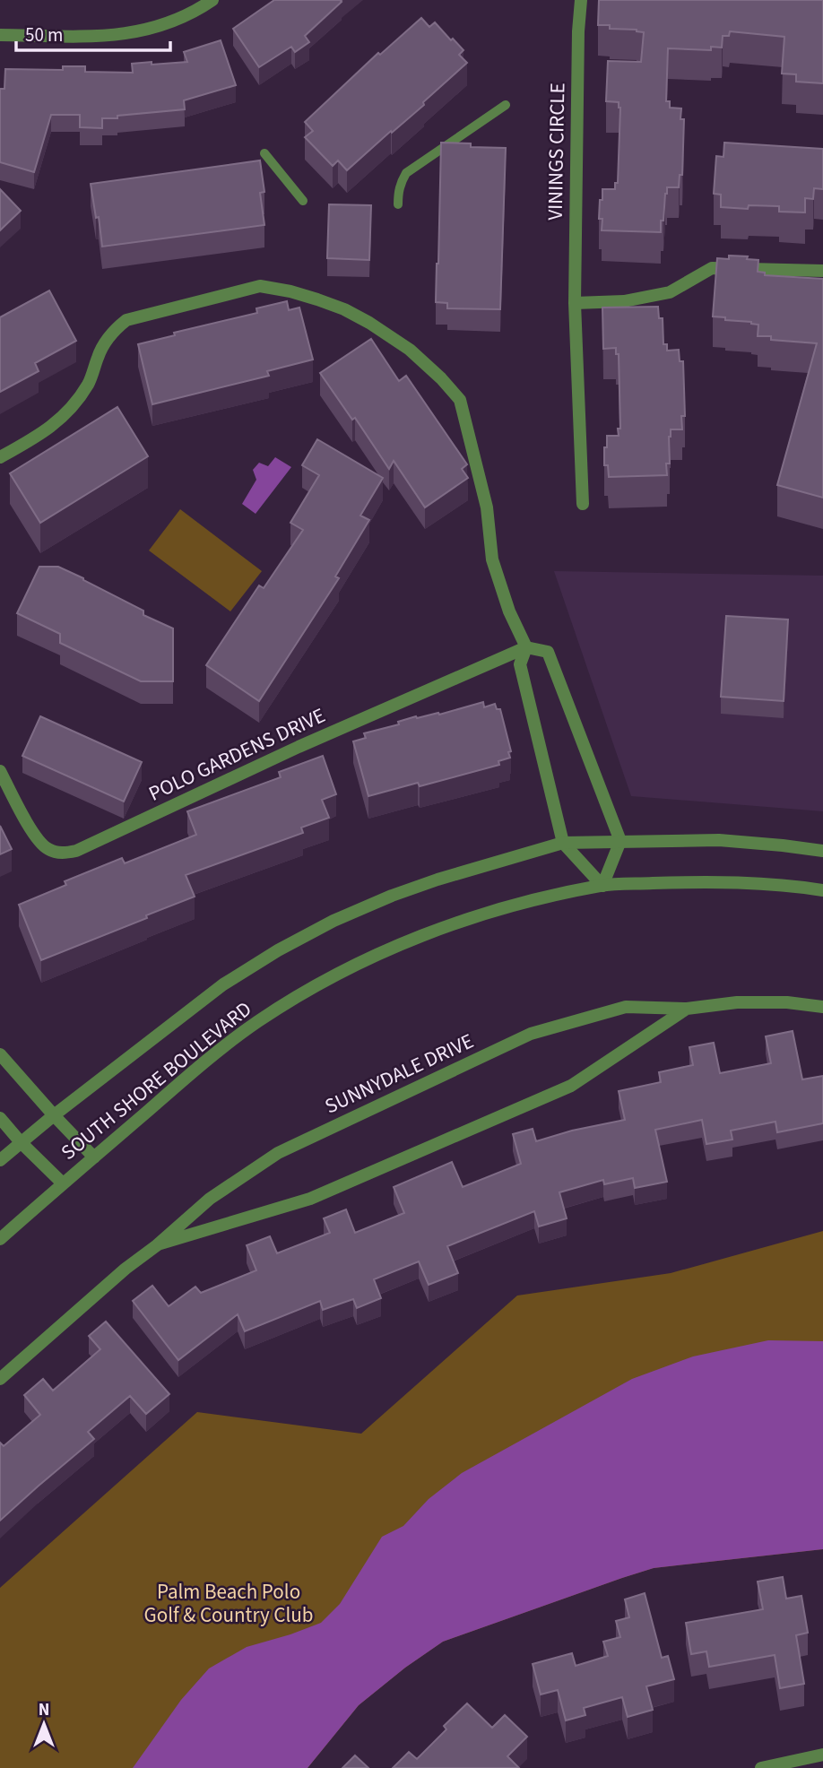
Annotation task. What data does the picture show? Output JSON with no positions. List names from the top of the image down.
{
  "streets": {
    "street": [
      "VININGS CIRCLE",
      "POLO GARDENS DRIVE",
      "SUNNYDALE DRIVE",
      "SOUTH SHORE BOULEVARD"
    ]
  },
  "parks": ["Palm Beach Polo Golf & Country Club"],
  "scale_bar": "50 m",
  "north": "top"
}
